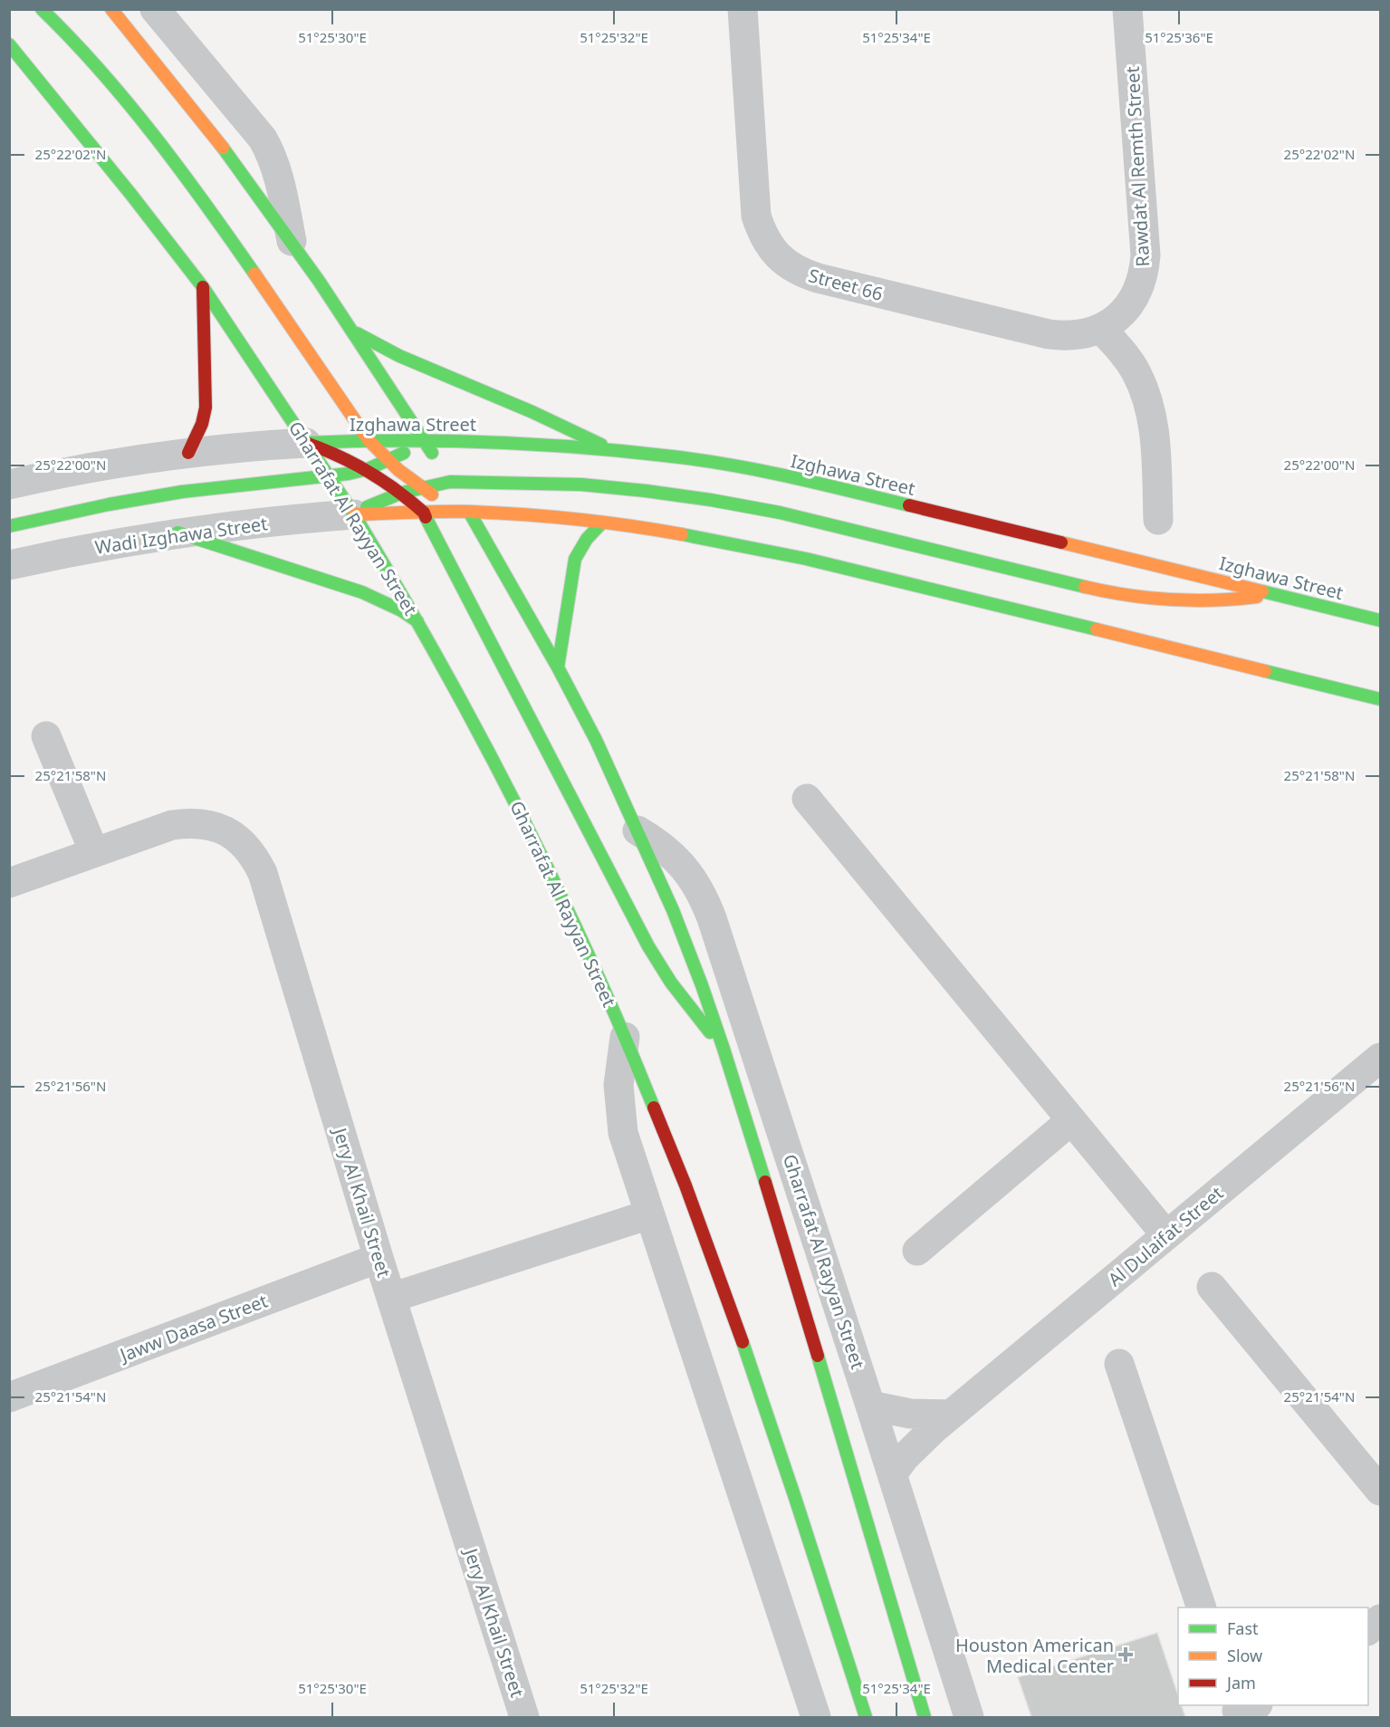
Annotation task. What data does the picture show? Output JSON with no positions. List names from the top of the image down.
{
  "streets": {
    "main road": ["Izghawa Street", "Gharrafat Al Rayyan Street"],
    "street": [
      "Rawdat Al Remth Street",
      "Street 66",
      "Wadi Izghawa Street",
      "Jery Al Khail Street",
      "Al Dulaifat Street",
      "Jaww Daasa Street"
    ]
  },
  "crossings": [
    ["Rawdat Al Remth Street", "Street 66"],
    ["Izghawa Street", "Gharrafat Al Rayyan Street"],
    ["Gharrafat Al Rayyan Street", "Wadi Izghawa Street"],
    ["Gharrafat Al Rayyan Street", "Al Dulaifat Street"],
    ["Jery Al Khail Street", "Jaww Daasa Street"]
  ],
  "places": {
    "health": ["Houston American Medical Center"]
  },
  "legend": ["Fast", "Slow", "Jam"],
  "coordinates": [
    "51°25'30\"E",
    "51°25'32\"E",
    "51°25'34\"E",
    "51°25'36\"E",
    "25°22'02\"N",
    "25°22'00\"N",
    "25°21'58\"N",
    "25°21'56\"N",
    "25°21'54\"N"
  ]
}
